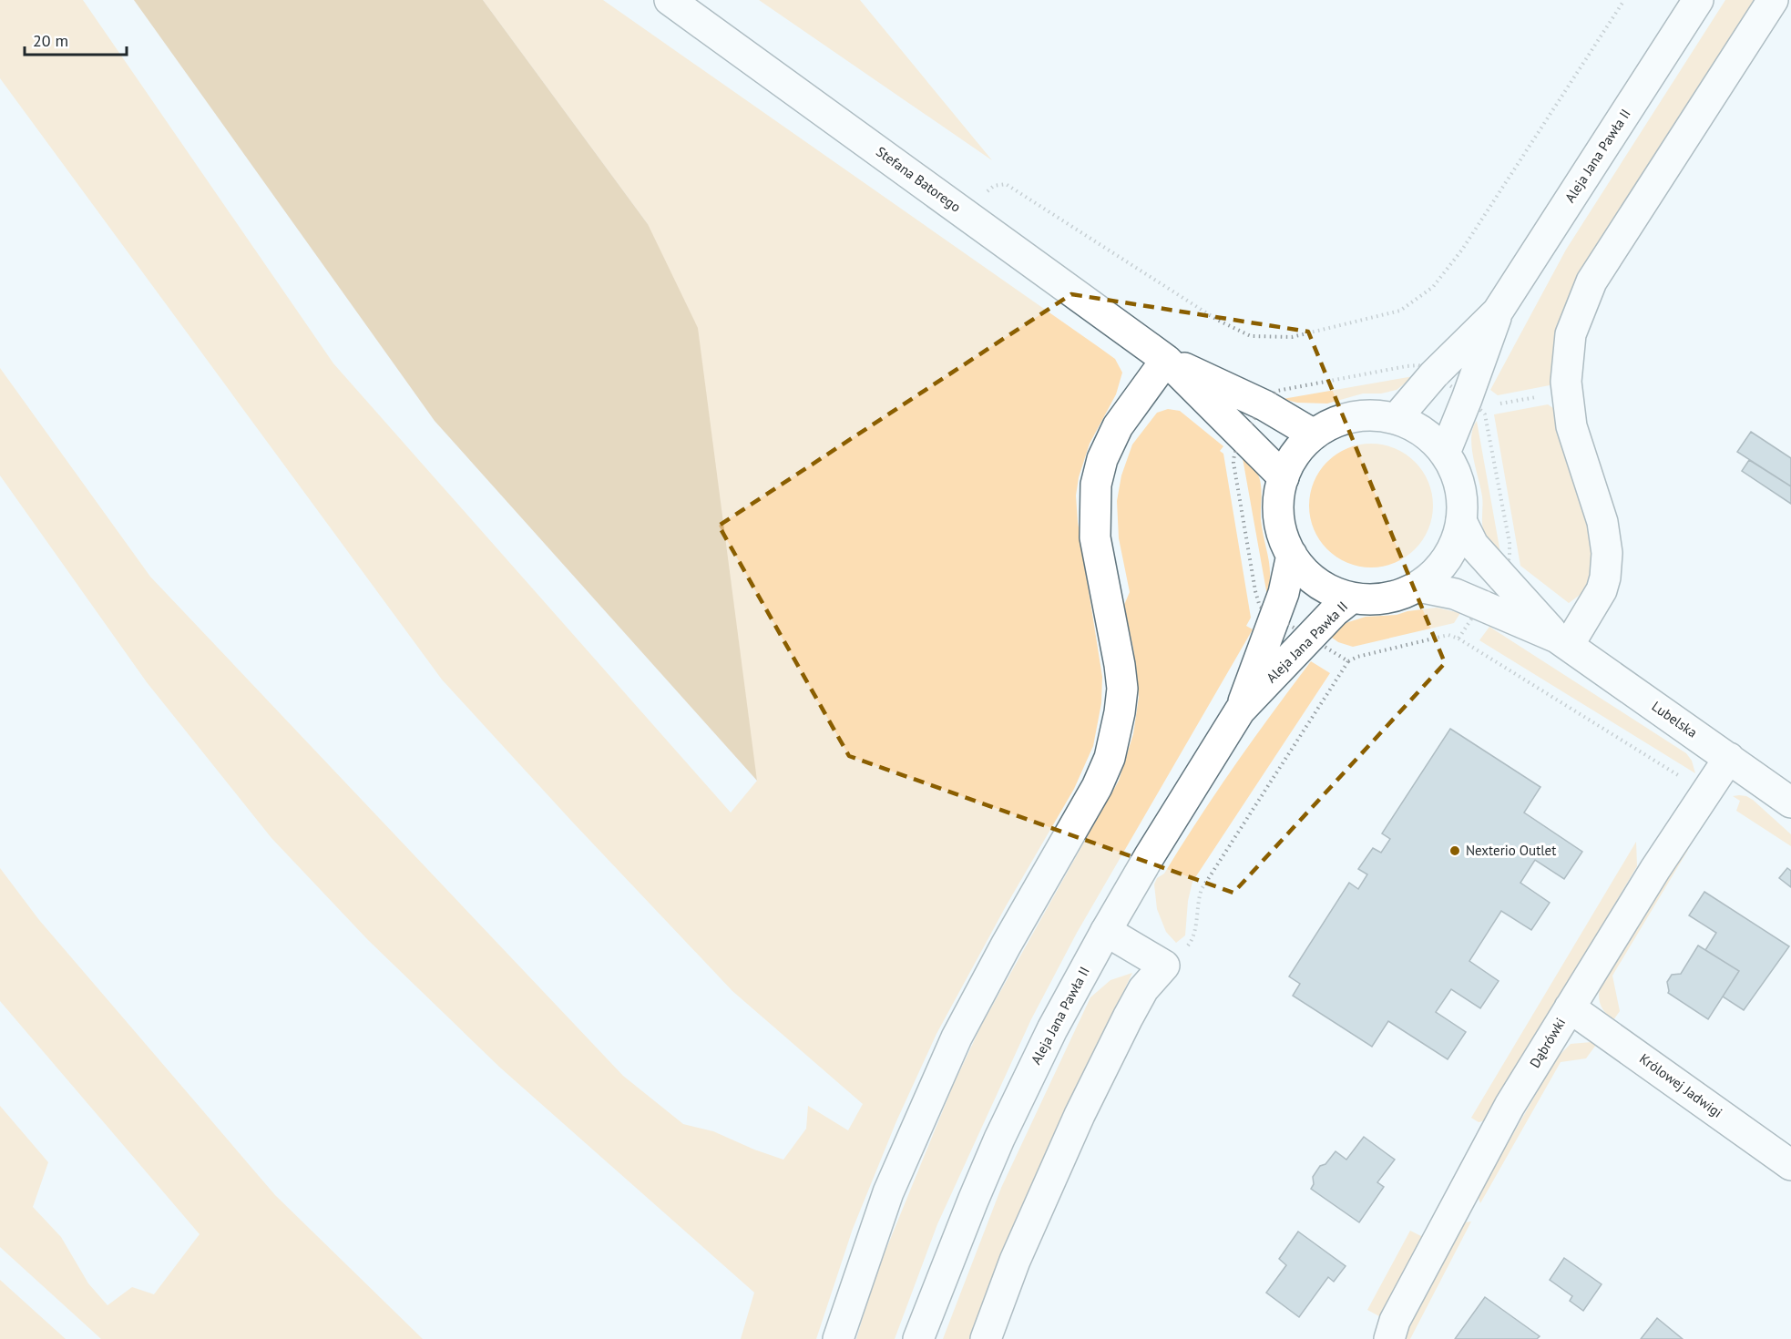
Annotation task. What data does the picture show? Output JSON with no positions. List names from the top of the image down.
{
  "streets": {
    "street": [
      "Aleja Jana Pawła II",
      "Stefana Batorego",
      "Lubelska",
      "Dąbrówki",
      "Królowej Jadwigi"
    ]
  },
  "crossings": [
    ["Aleja Jana Pawła II", "Stefana Batorego"],
    ["Aleja Jana Pawła II", "Lubelska"],
    ["Stefana Batorego", "Lubelska"],
    ["Lubelska", "Dąbrówki"],
    ["Dąbrówki", "Królowej Jadwigi"]
  ],
  "places": ["Nexterio Outlet"],
  "scale_bar": "20 m"
}
